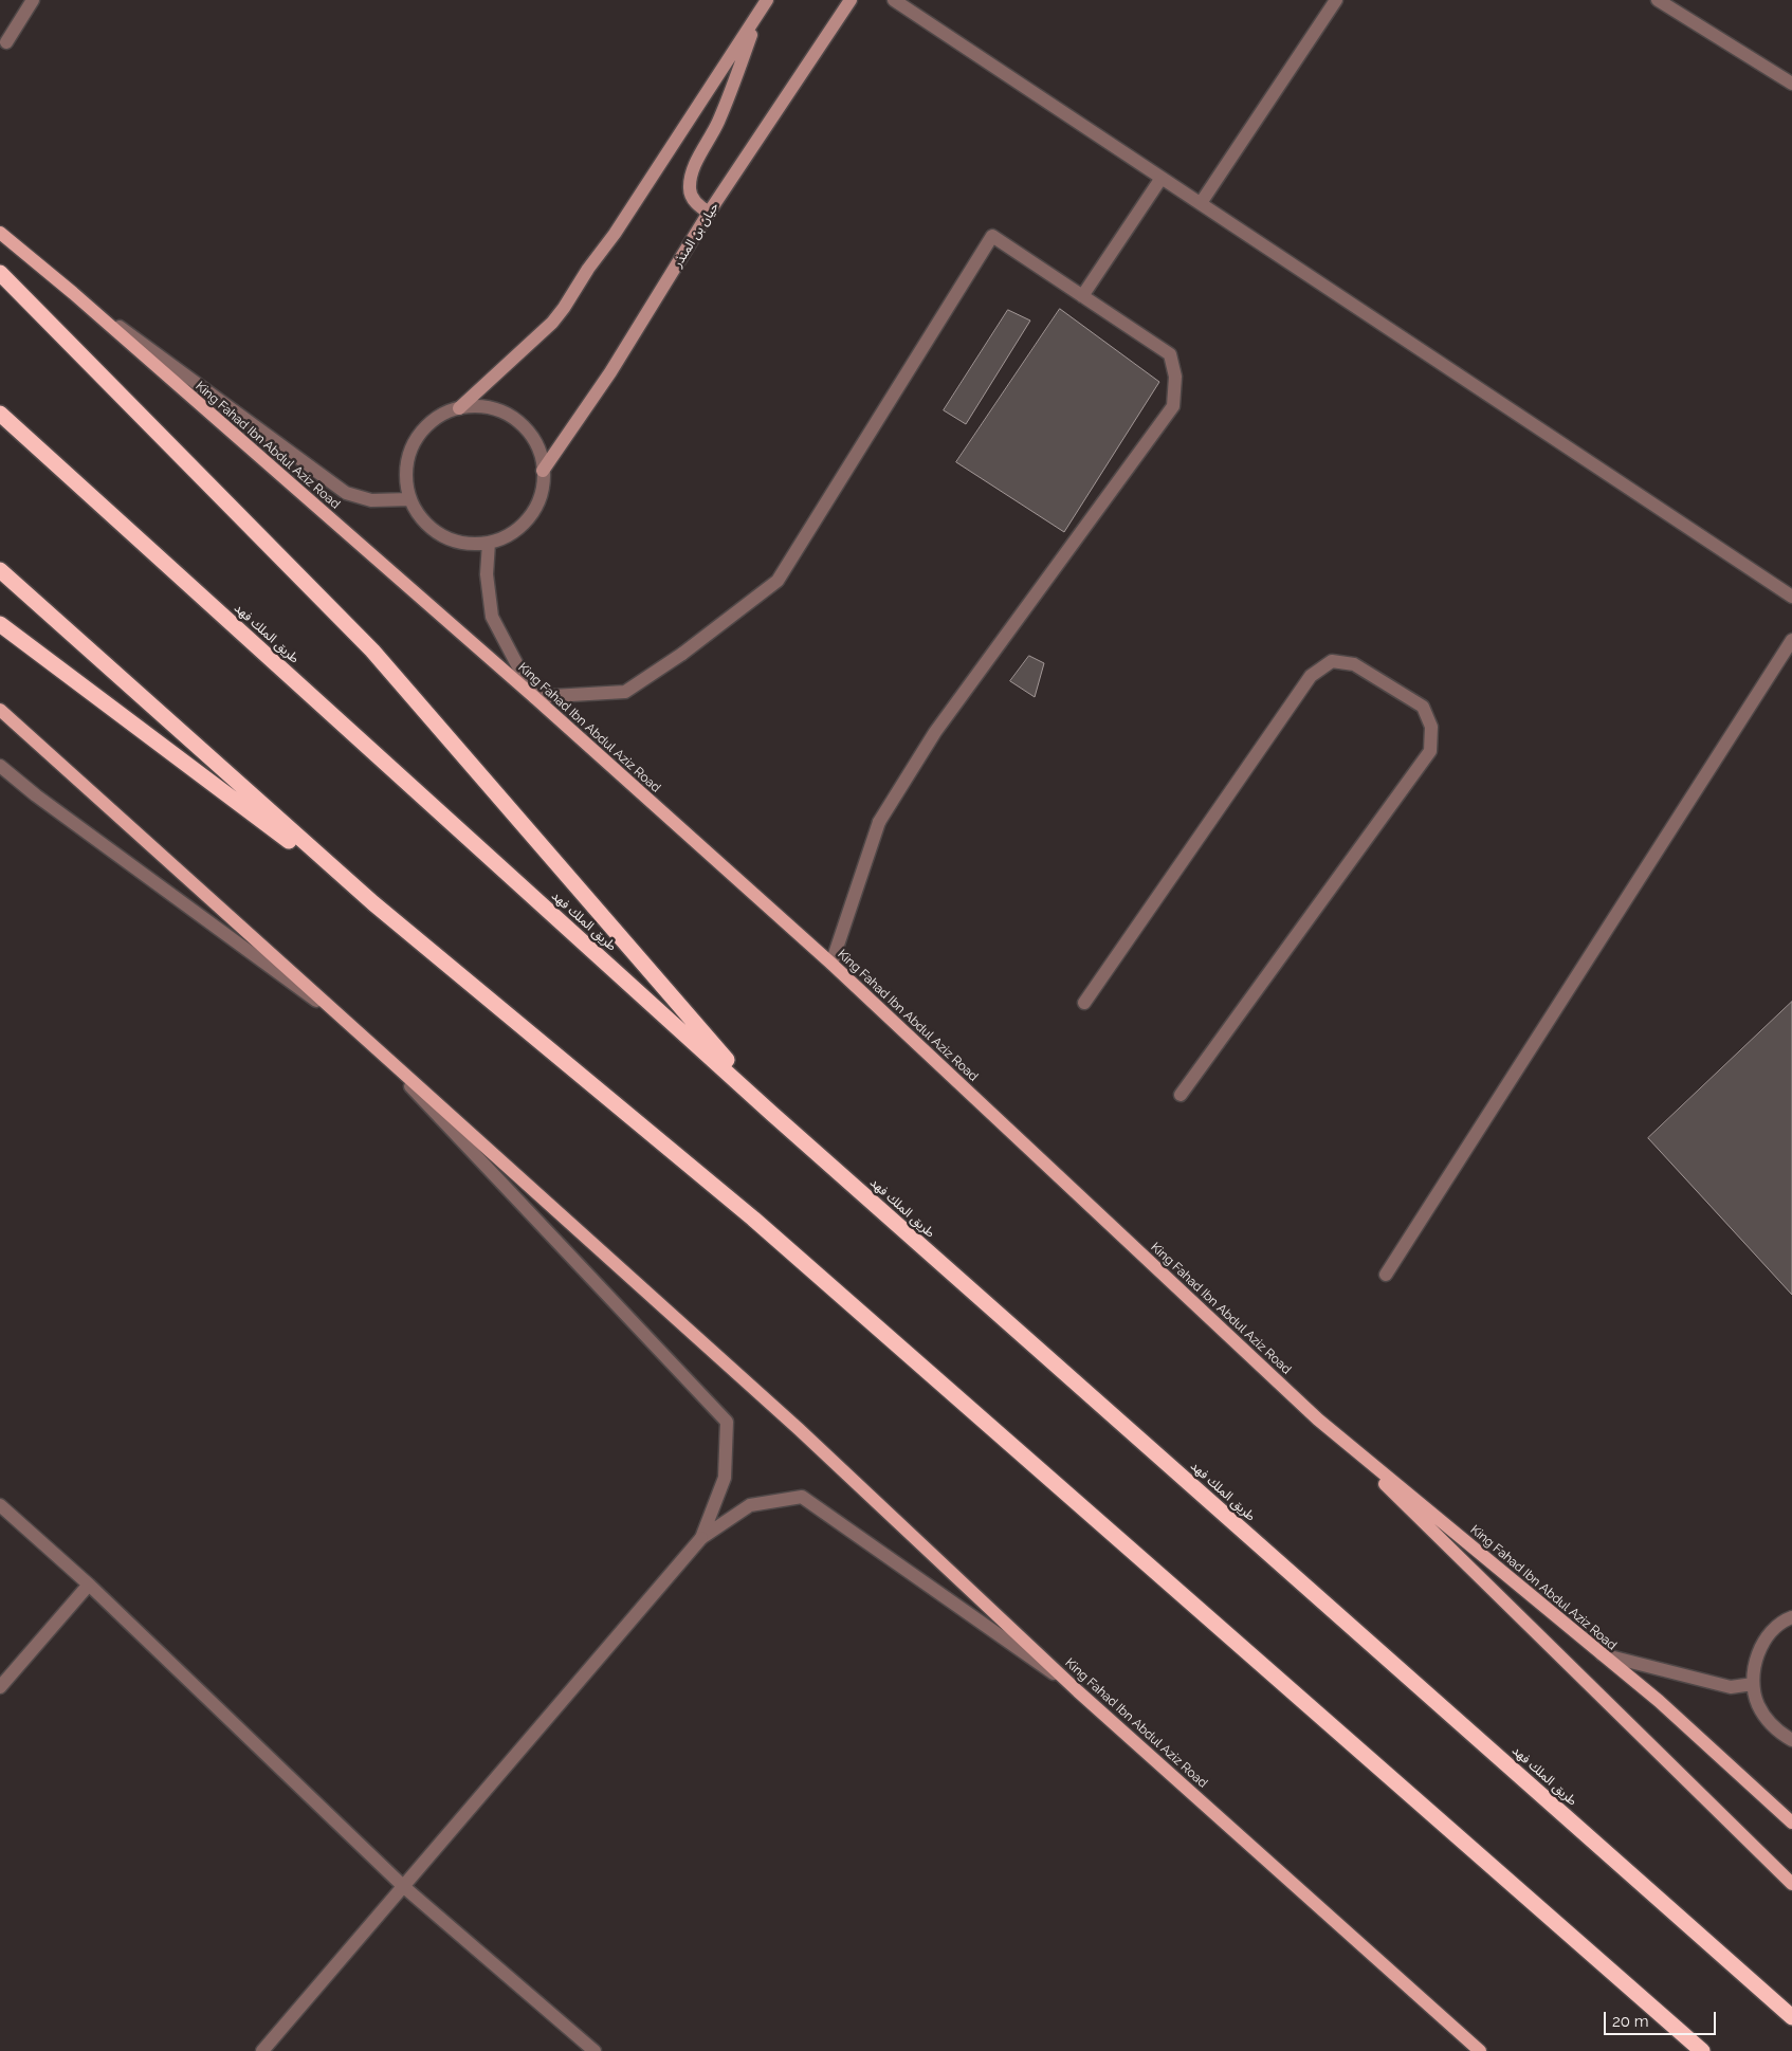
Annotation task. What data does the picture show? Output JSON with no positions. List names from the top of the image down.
{
  "streets": {
    "highway": ["طريق الملك فهد"],
    "main road": ["King Fahad Ibn Abdul Aziz Road"],
    "street": ["حيان بن المنذر"]
  },
  "scale_bar": "20 m"
}
